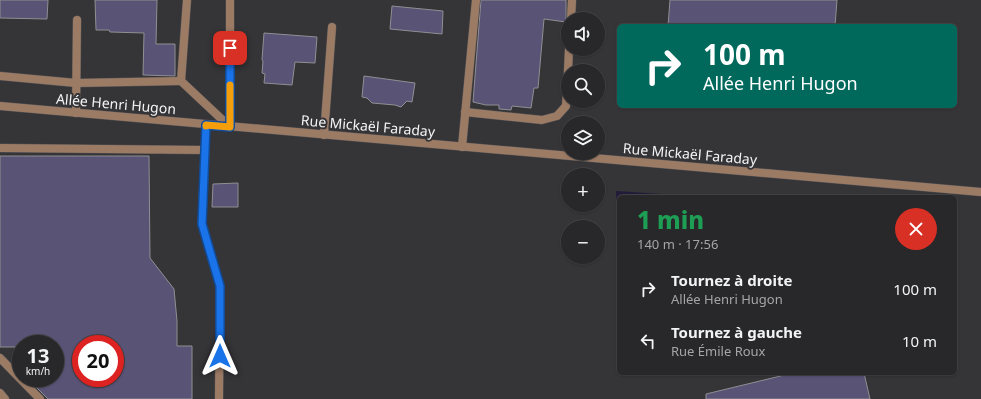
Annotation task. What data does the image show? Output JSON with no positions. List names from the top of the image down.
{
  "streets": {
    "street": ["Allée Henri Hugon", "Rue Mickaël Faraday"]
  },
  "crossings": [
    ["Allée Henri Hugon", "Rue Mickaël Faraday"]
  ],
  "page": {
    "map_buttons": ["+", "−"],
    "turn": ["100 m", "Allée Henri Hugon"],
    "heading": ["1 min", "140 m · 17:56"],
    "list": [
      {
        "name": "Tournez à droite",
        "note": "Allée Henri Hugon",
        "value": "100 m"
      },
      {
        "name": "Tournez à gauche",
        "note": "Rue Émile Roux",
        "value": "10 m"
      }
    ],
    "speed": "13 km/h",
    "limit": "20"
  }
}
